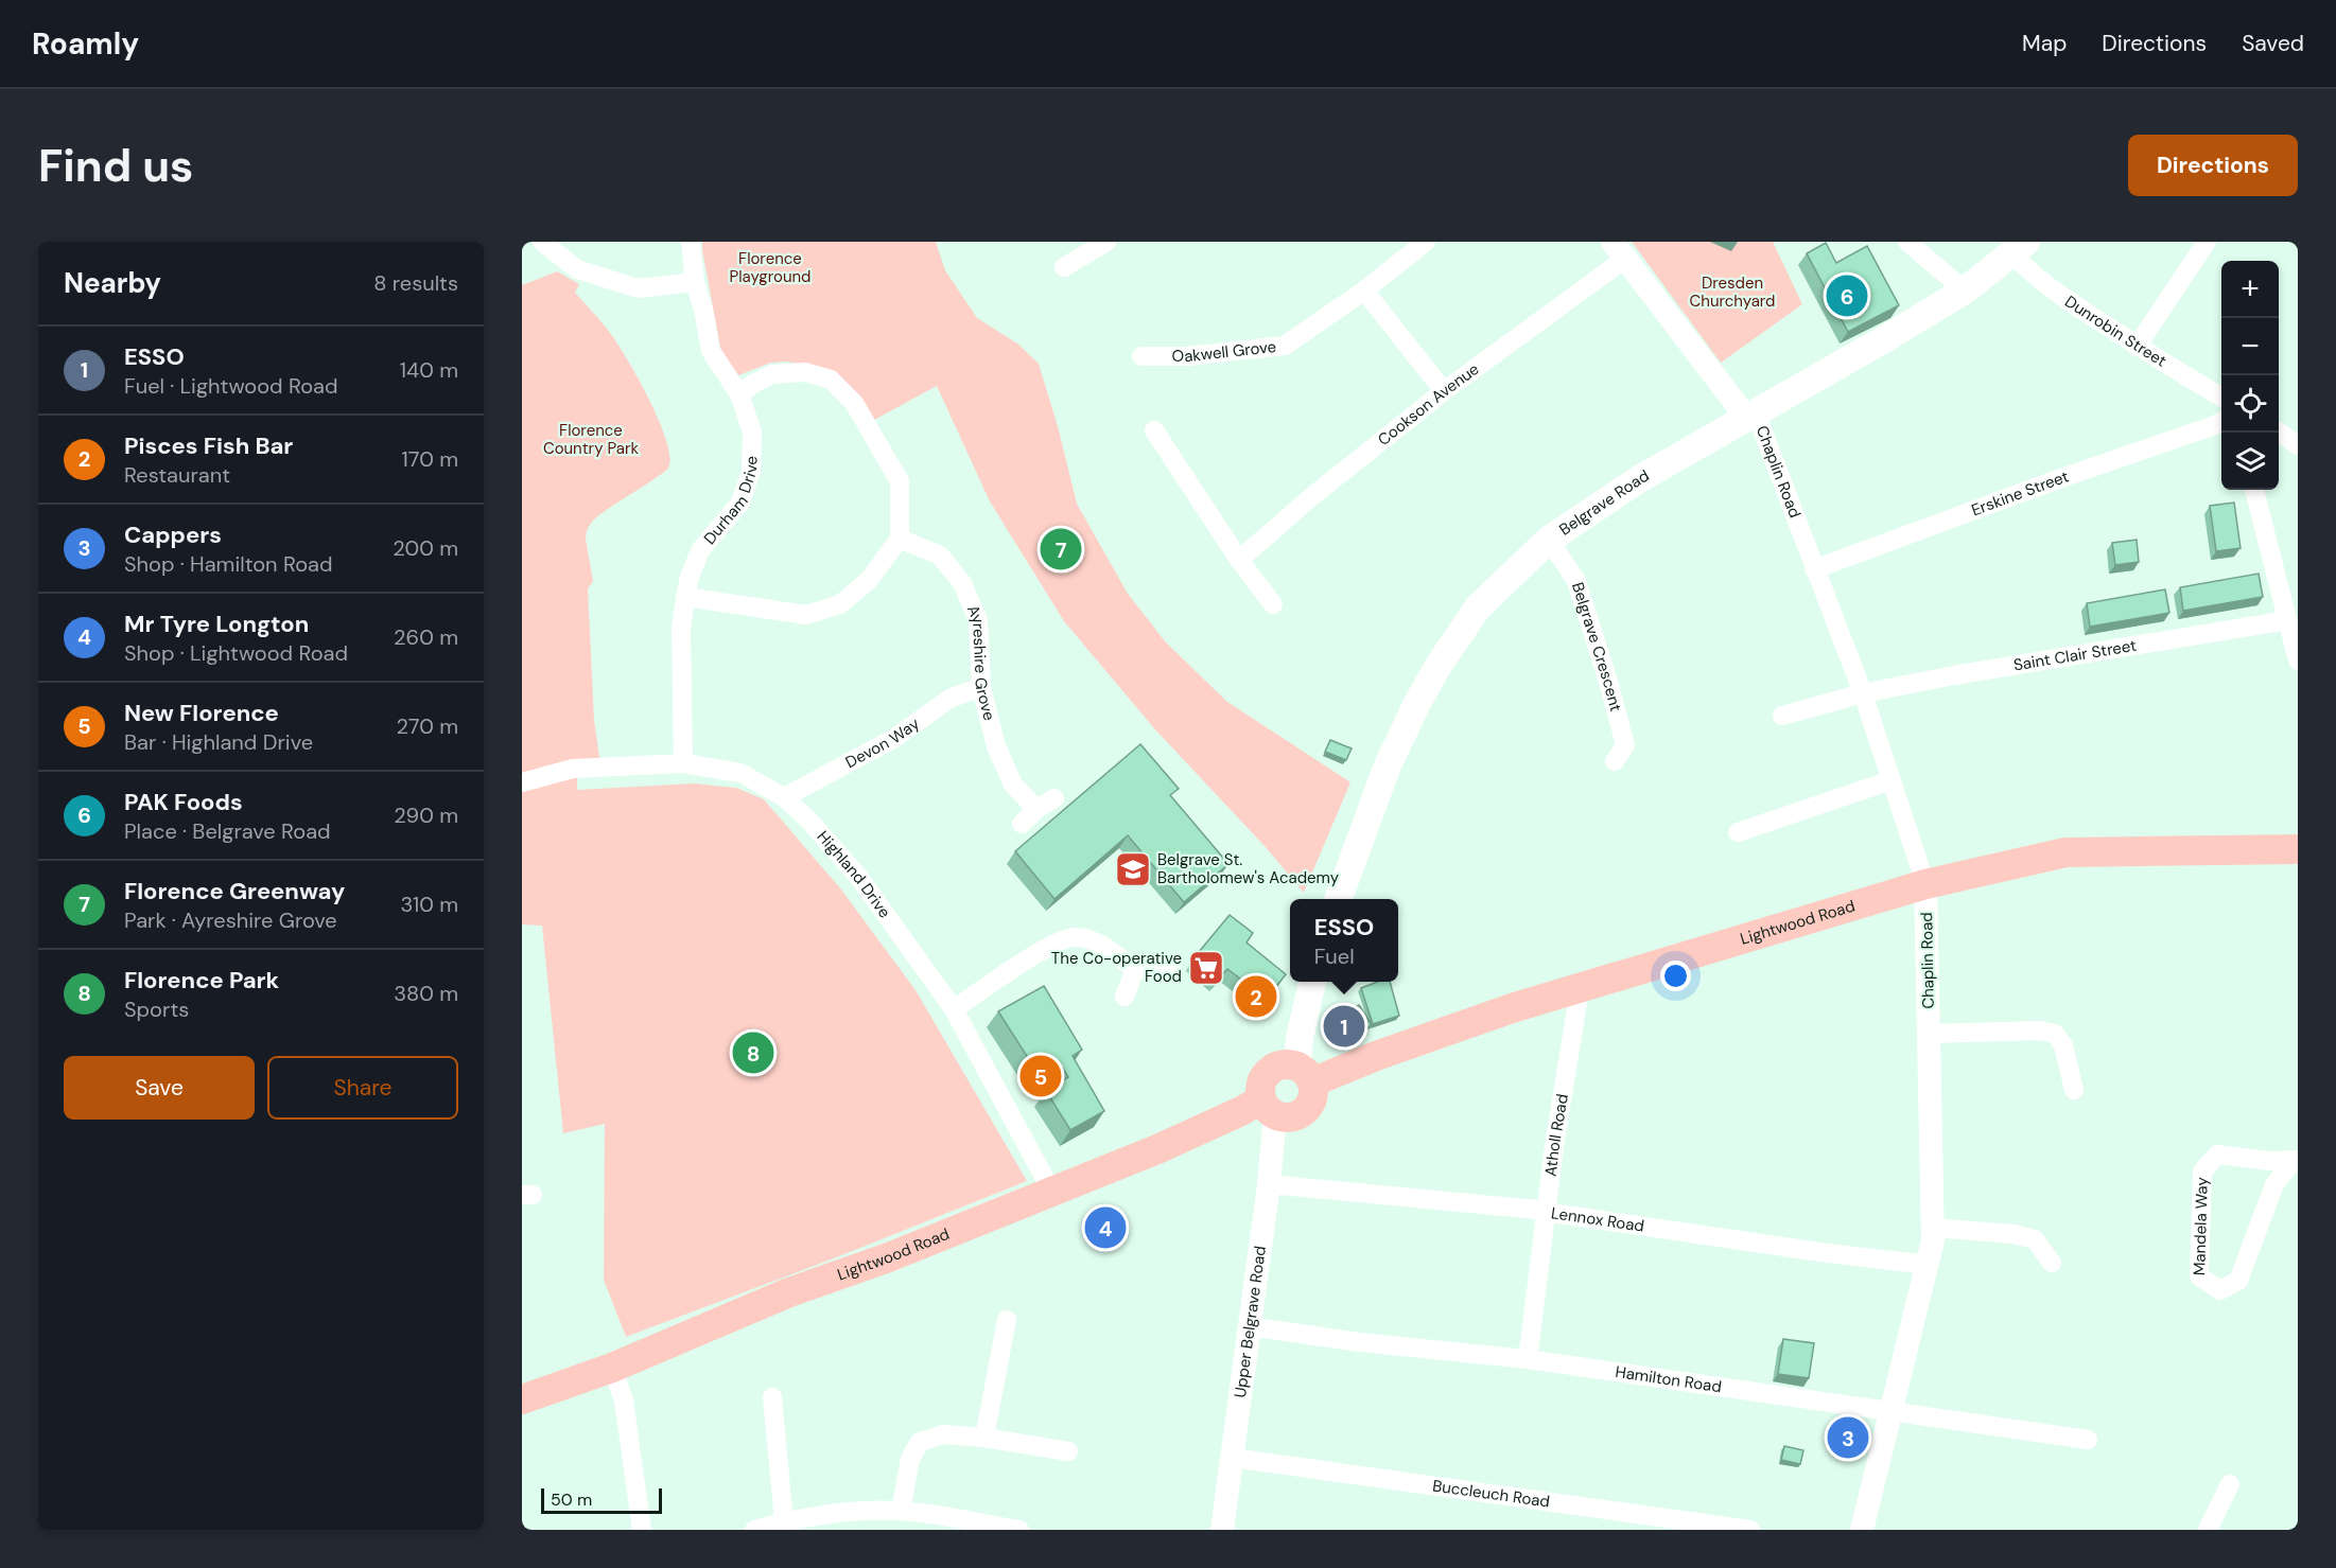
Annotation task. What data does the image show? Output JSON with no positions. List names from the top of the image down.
{
  "streets": {
    "main road": ["Belgrave Road", "Lightwood Road"],
    "street": [
      "Dunrobin Street",
      "Oakwell Grove",
      "Cookson Avenue",
      "Chaplin Road",
      "Erskine Street",
      "Durham Drive",
      "Belgrave Crescent",
      "Saint Clair Street",
      "Ayreshire Grove",
      "Devon Way",
      "Highland Drive",
      "Atholl Road",
      "Lennox Road",
      "Mandela Way",
      "Upper Belgrave Road",
      "Hamilton Road",
      "Buccleuch Road"
    ]
  },
  "crossings": [
    ["Dunrobin Street", "Belgrave Road"],
    ["Cookson Avenue", "Chaplin Road"],
    ["Chaplin Road", "Erskine Street"],
    ["Chaplin Road", "Belgrave Road"],
    ["Chaplin Road", "Saint Clair Street"],
    ["Chaplin Road", "Lightwood Road"],
    ["Chaplin Road", "Lennox Road"],
    ["Chaplin Road", "Hamilton Road"],
    ["Durham Drive", "Highland Drive"],
    ["Belgrave Road", "Belgrave Crescent"],
    ["Ayreshire Grove", "Devon Way"],
    ["Devon Way", "Highland Drive"],
    ["Highland Drive", "Lightwood Road"],
    ["Lightwood Road", "Atholl Road"],
    ["Lightwood Road", "Upper Belgrave Road"],
    ["Atholl Road", "Lennox Road"],
    ["Atholl Road", "Hamilton Road"],
    ["Lennox Road", "Upper Belgrave Road"],
    ["Upper Belgrave Road", "Hamilton Road"],
    ["Upper Belgrave Road", "Buccleuch Road"]
  ],
  "parks": ["Florence Playground", "Dresden Churchyard", "Florence Country Park"],
  "places": {
    "school or university": ["Belgrave St. Bartholomew's Academy"],
    "supermarket": ["The Co-operative Food"]
  },
  "scale_bar": "50 m",
  "page": {
    "header": "Roamly",
    "nav": ["Map", "Directions", "Saved"],
    "buttons": [
      "Directions",
      ["Save", "Share"]
    ],
    "title": "Find us",
    "heading": ["Nearby", "8 results"],
    "map_buttons": ["+", "−"],
    "pins": [
      "6",
      "7",
      "2",
      "1",
      "8",
      "5",
      "4",
      "3"
    ],
    "list": [
      {
        "mark": "1",
        "name": "ESSO",
        "note": "Fuel · Lightwood Road",
        "value": "140 m"
      },
      {
        "mark": "2",
        "name": "Pisces Fish Bar",
        "note": "Restaurant",
        "value": "170 m"
      },
      {
        "mark": "3",
        "name": "Cappers",
        "note": "Shop · Hamilton Road",
        "value": "200 m"
      },
      {
        "mark": "4",
        "name": "Mr Tyre Longton",
        "note": "Shop · Lightwood Road",
        "value": "260 m"
      },
      {
        "mark": "5",
        "name": "New Florence",
        "note": "Bar · Highland Drive",
        "value": "270 m"
      },
      {
        "mark": "6",
        "name": "PAK Foods",
        "note": "Place · Belgrave Road",
        "value": "290 m"
      },
      {
        "mark": "7",
        "name": "Florence Greenway",
        "note": "Park · Ayreshire Grove",
        "value": "310 m"
      },
      {
        "mark": "8",
        "name": "Florence Park",
        "note": "Sports",
        "value": "380 m"
      }
    ],
    "popup": ["ESSO", "Fuel"],
    "scale": "50 m"
  }
}
